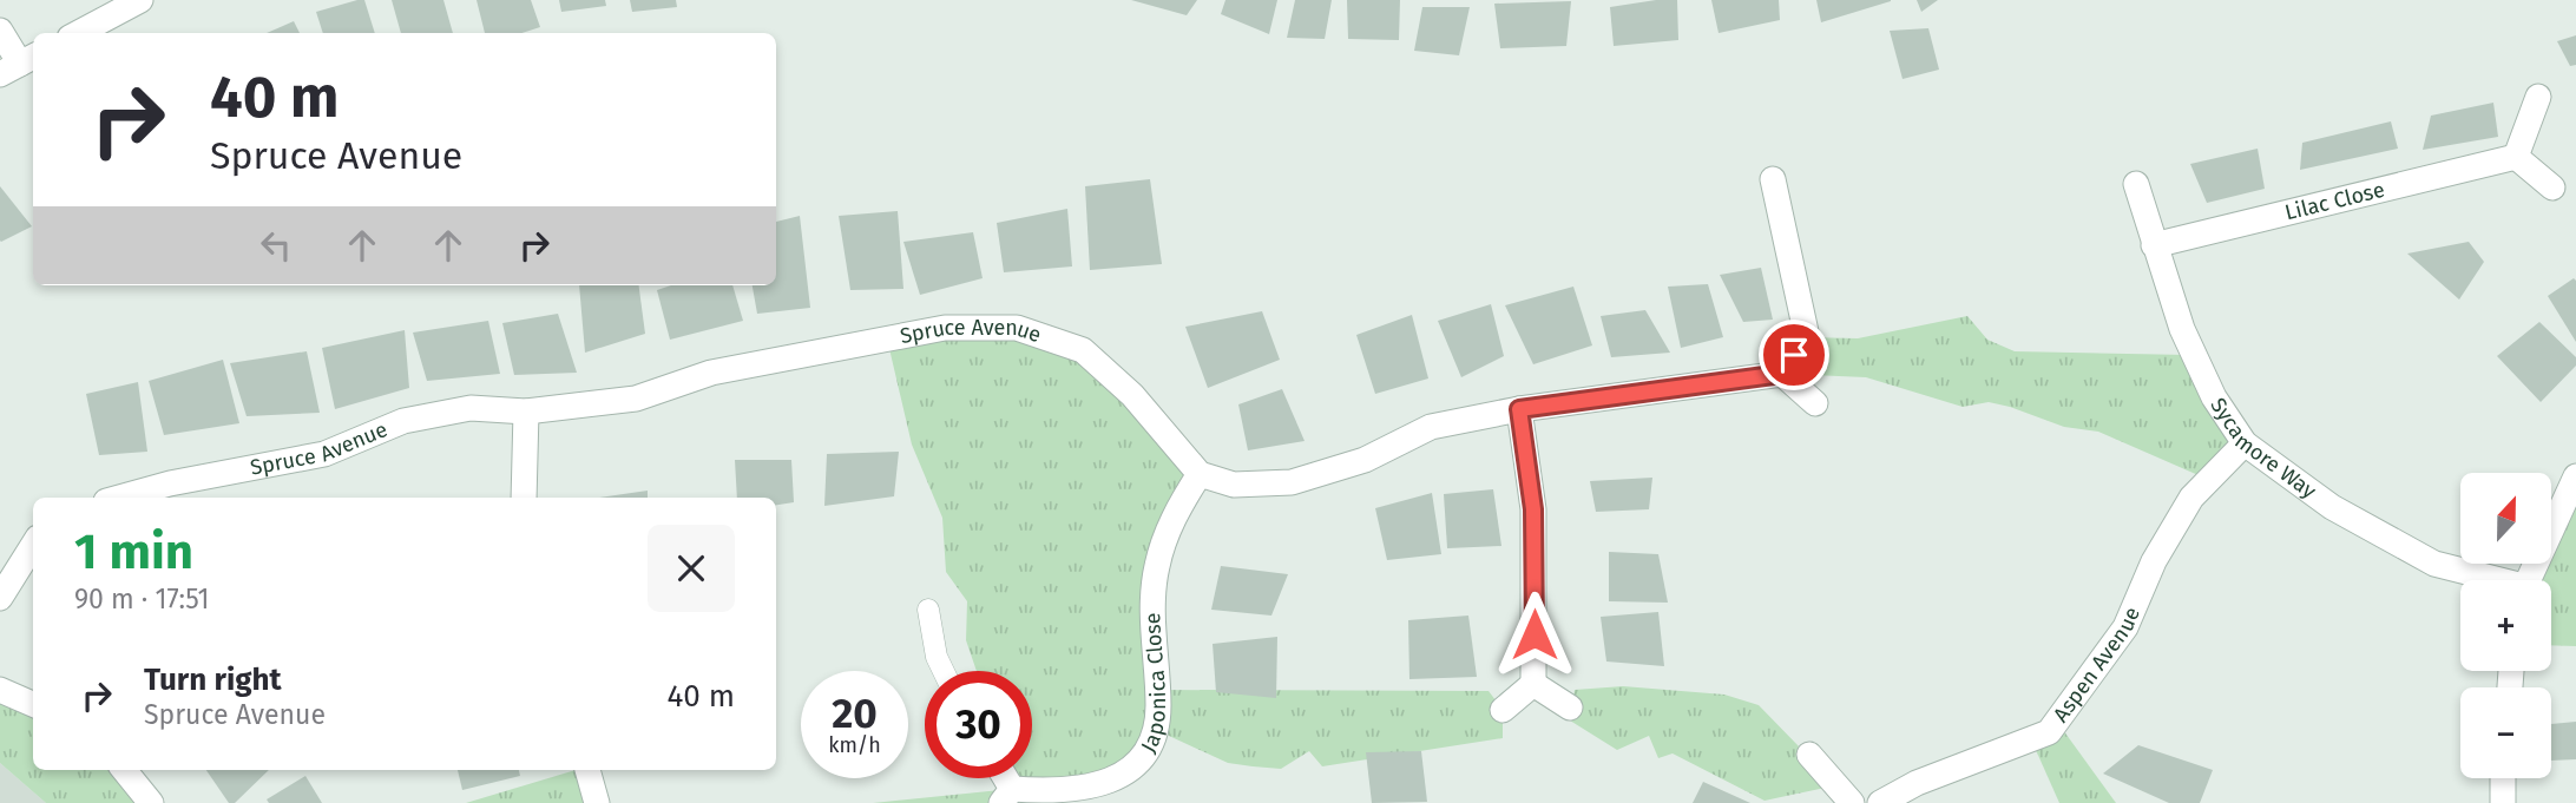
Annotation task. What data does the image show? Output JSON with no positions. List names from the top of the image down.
{
  "streets": {
    "street": [
      "Lilac Close",
      "Spruce Avenue",
      "Sycamore Way",
      "Aspen Avenue",
      "Japonica Close"
    ]
  },
  "crossings": [
    ["Lilac Close", "Sycamore Way"],
    ["Spruce Avenue", "Japonica Close"],
    ["Sycamore Way", "Aspen Avenue"]
  ],
  "north": "top",
  "page": {
    "turn": ["40 m", "Spruce Avenue"],
    "map_buttons": ["+", "−"],
    "heading": ["1 min", "90 m · 17:51"],
    "list": [
      {
        "name": "Turn right",
        "note": "Spruce Avenue",
        "value": "40 m"
      }
    ],
    "speed": "20 km/h",
    "limit": "30"
  }
}
